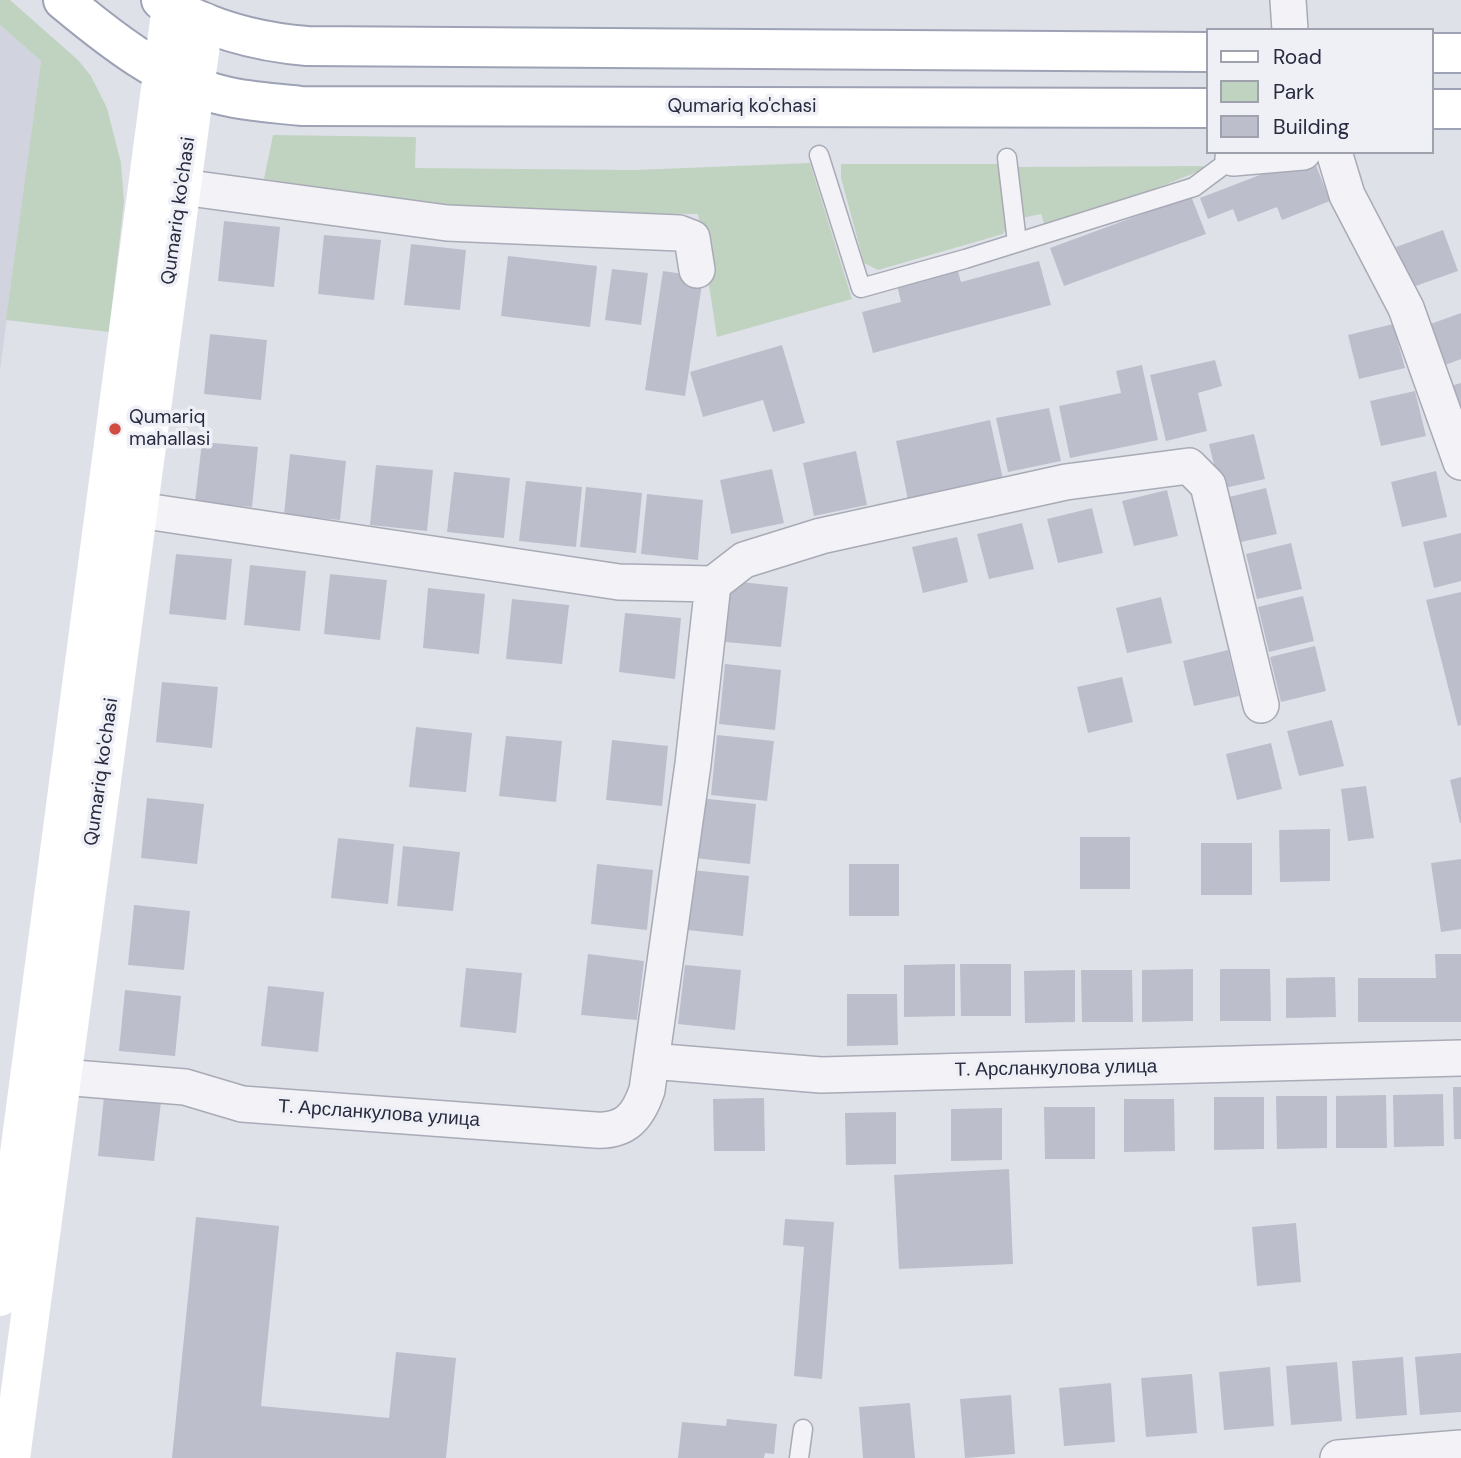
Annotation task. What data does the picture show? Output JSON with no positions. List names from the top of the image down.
{
  "streets": {
    "main road": ["Qumariq ko'chasi"],
    "street": ["Т. Арсланкулова улица"]
  },
  "crossings": [
    ["Qumariq ko'chasi", "Т. Арсланкулова улица"]
  ],
  "places": ["Qumariq mahallasi"],
  "legend": ["Road", "Park", "Building"]
}
